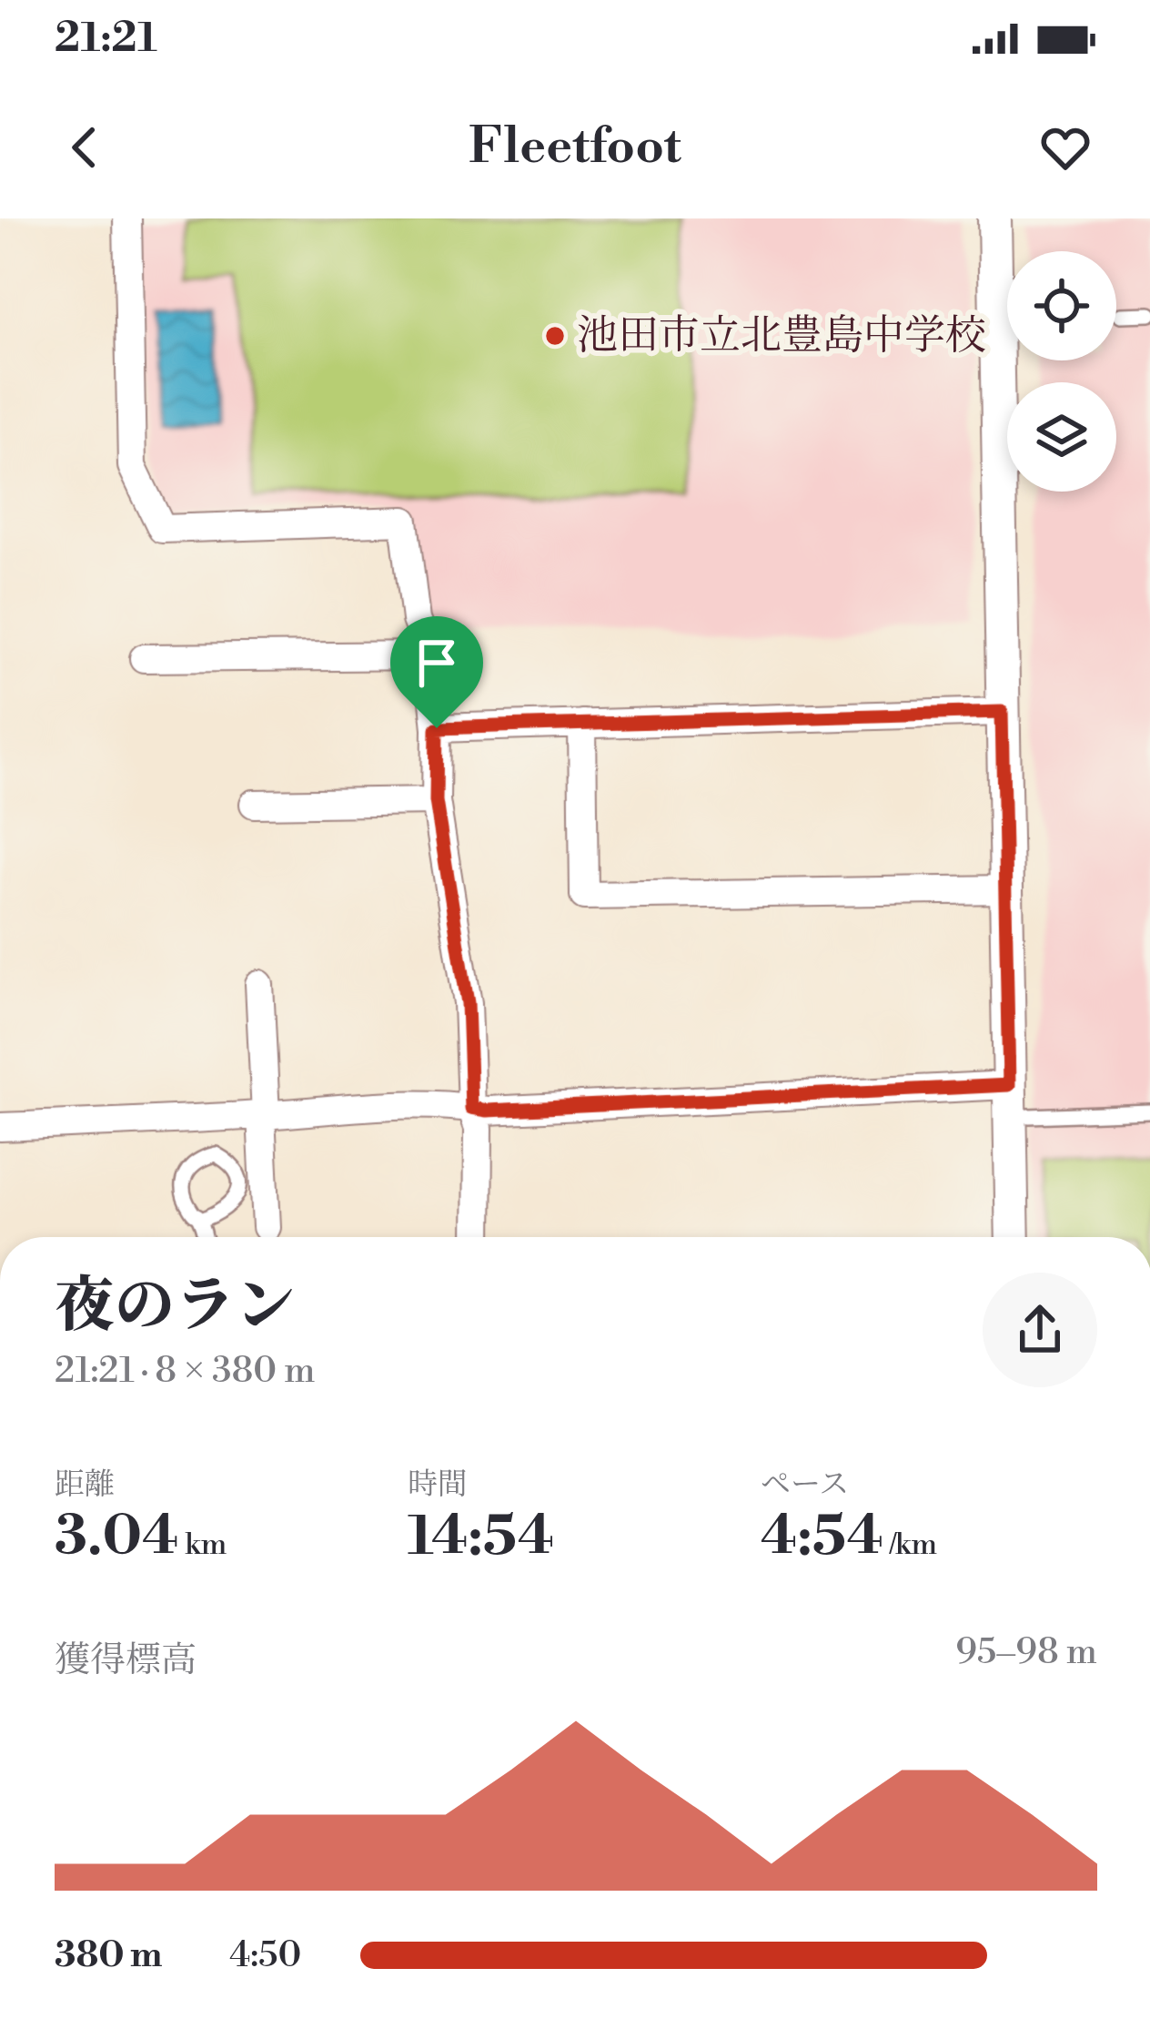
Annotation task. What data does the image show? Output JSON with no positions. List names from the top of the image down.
{
  "places": ["池田市立北豊島中学校"],
  "page": {
    "status": "21:21",
    "header": "Fleetfoot",
    "heading": ["夜のラン", "21:21 · 8 × 380 m"],
    "stats": [
      ["距離", "3.04 km"],
      ["時間", "14:54"],
      ["ペース", "4:54 /km"]
    ],
    "chart": ["獲得標高", "95–98 m"],
    "list": [
      {
        "name": "380 m",
        "note": "4:50"
      }
    ]
  }
}
